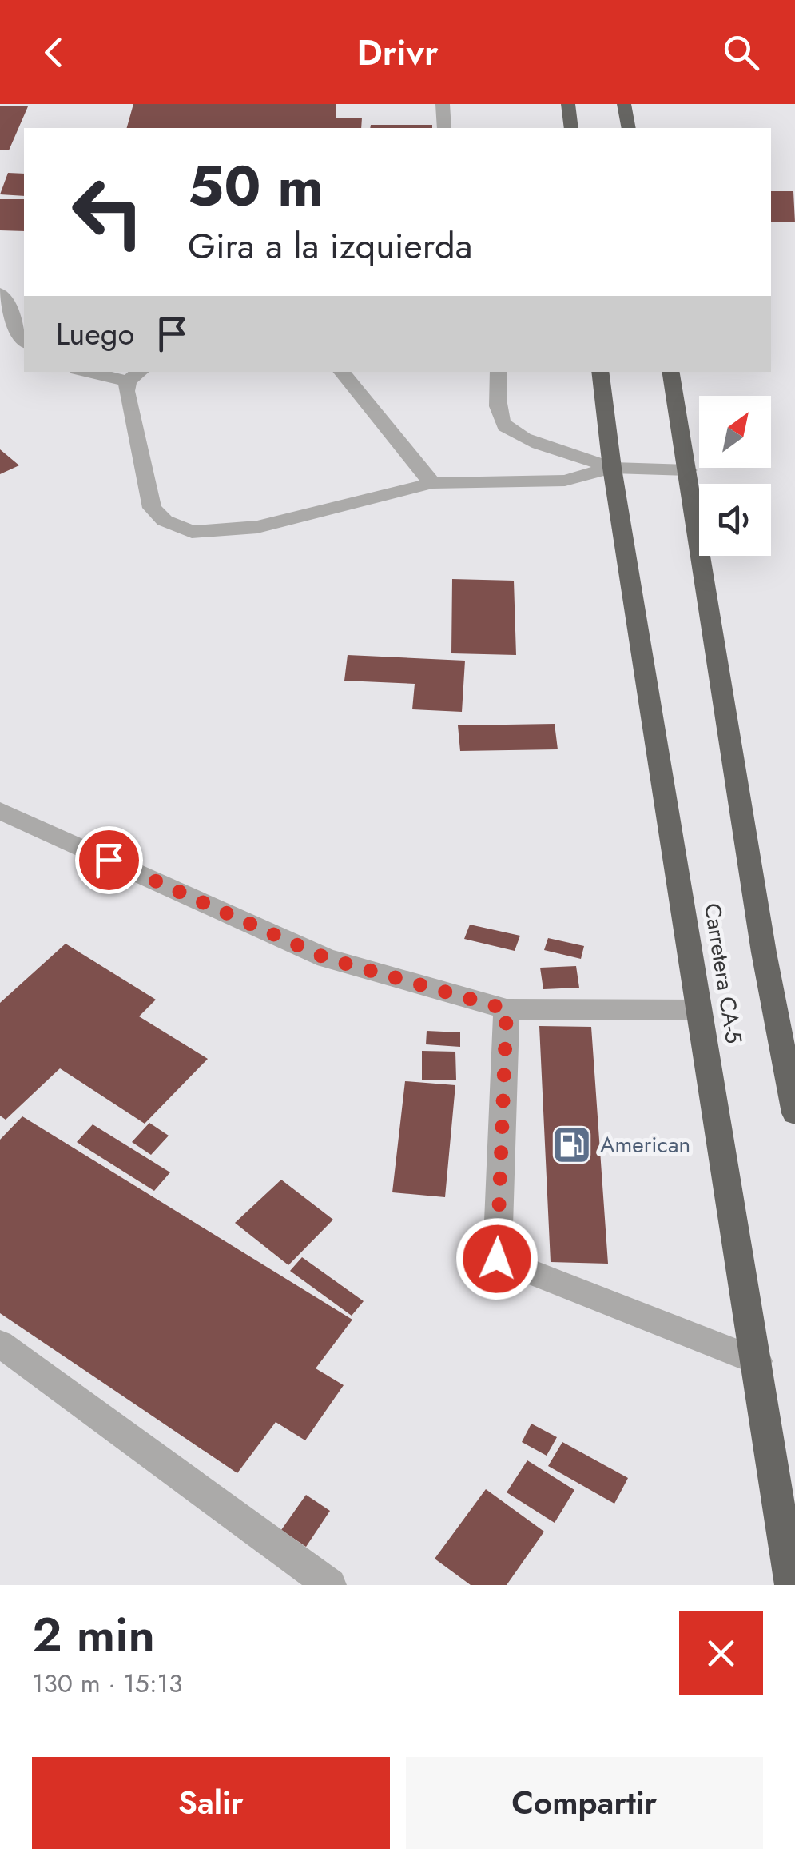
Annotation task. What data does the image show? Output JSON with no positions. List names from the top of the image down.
{
  "streets": {
    "highway": ["Carretera CA-5"]
  },
  "places": {
    "fuel station": ["American"]
  },
  "north": "top right",
  "page": {
    "header": "Drivr",
    "turn": ["50 m", "Gira a la izquierda"],
    "then": "Luego",
    "heading": ["2 min", "130 m · 15:13"],
    "buttons": ["Salir", "Compartir"]
  }
}
